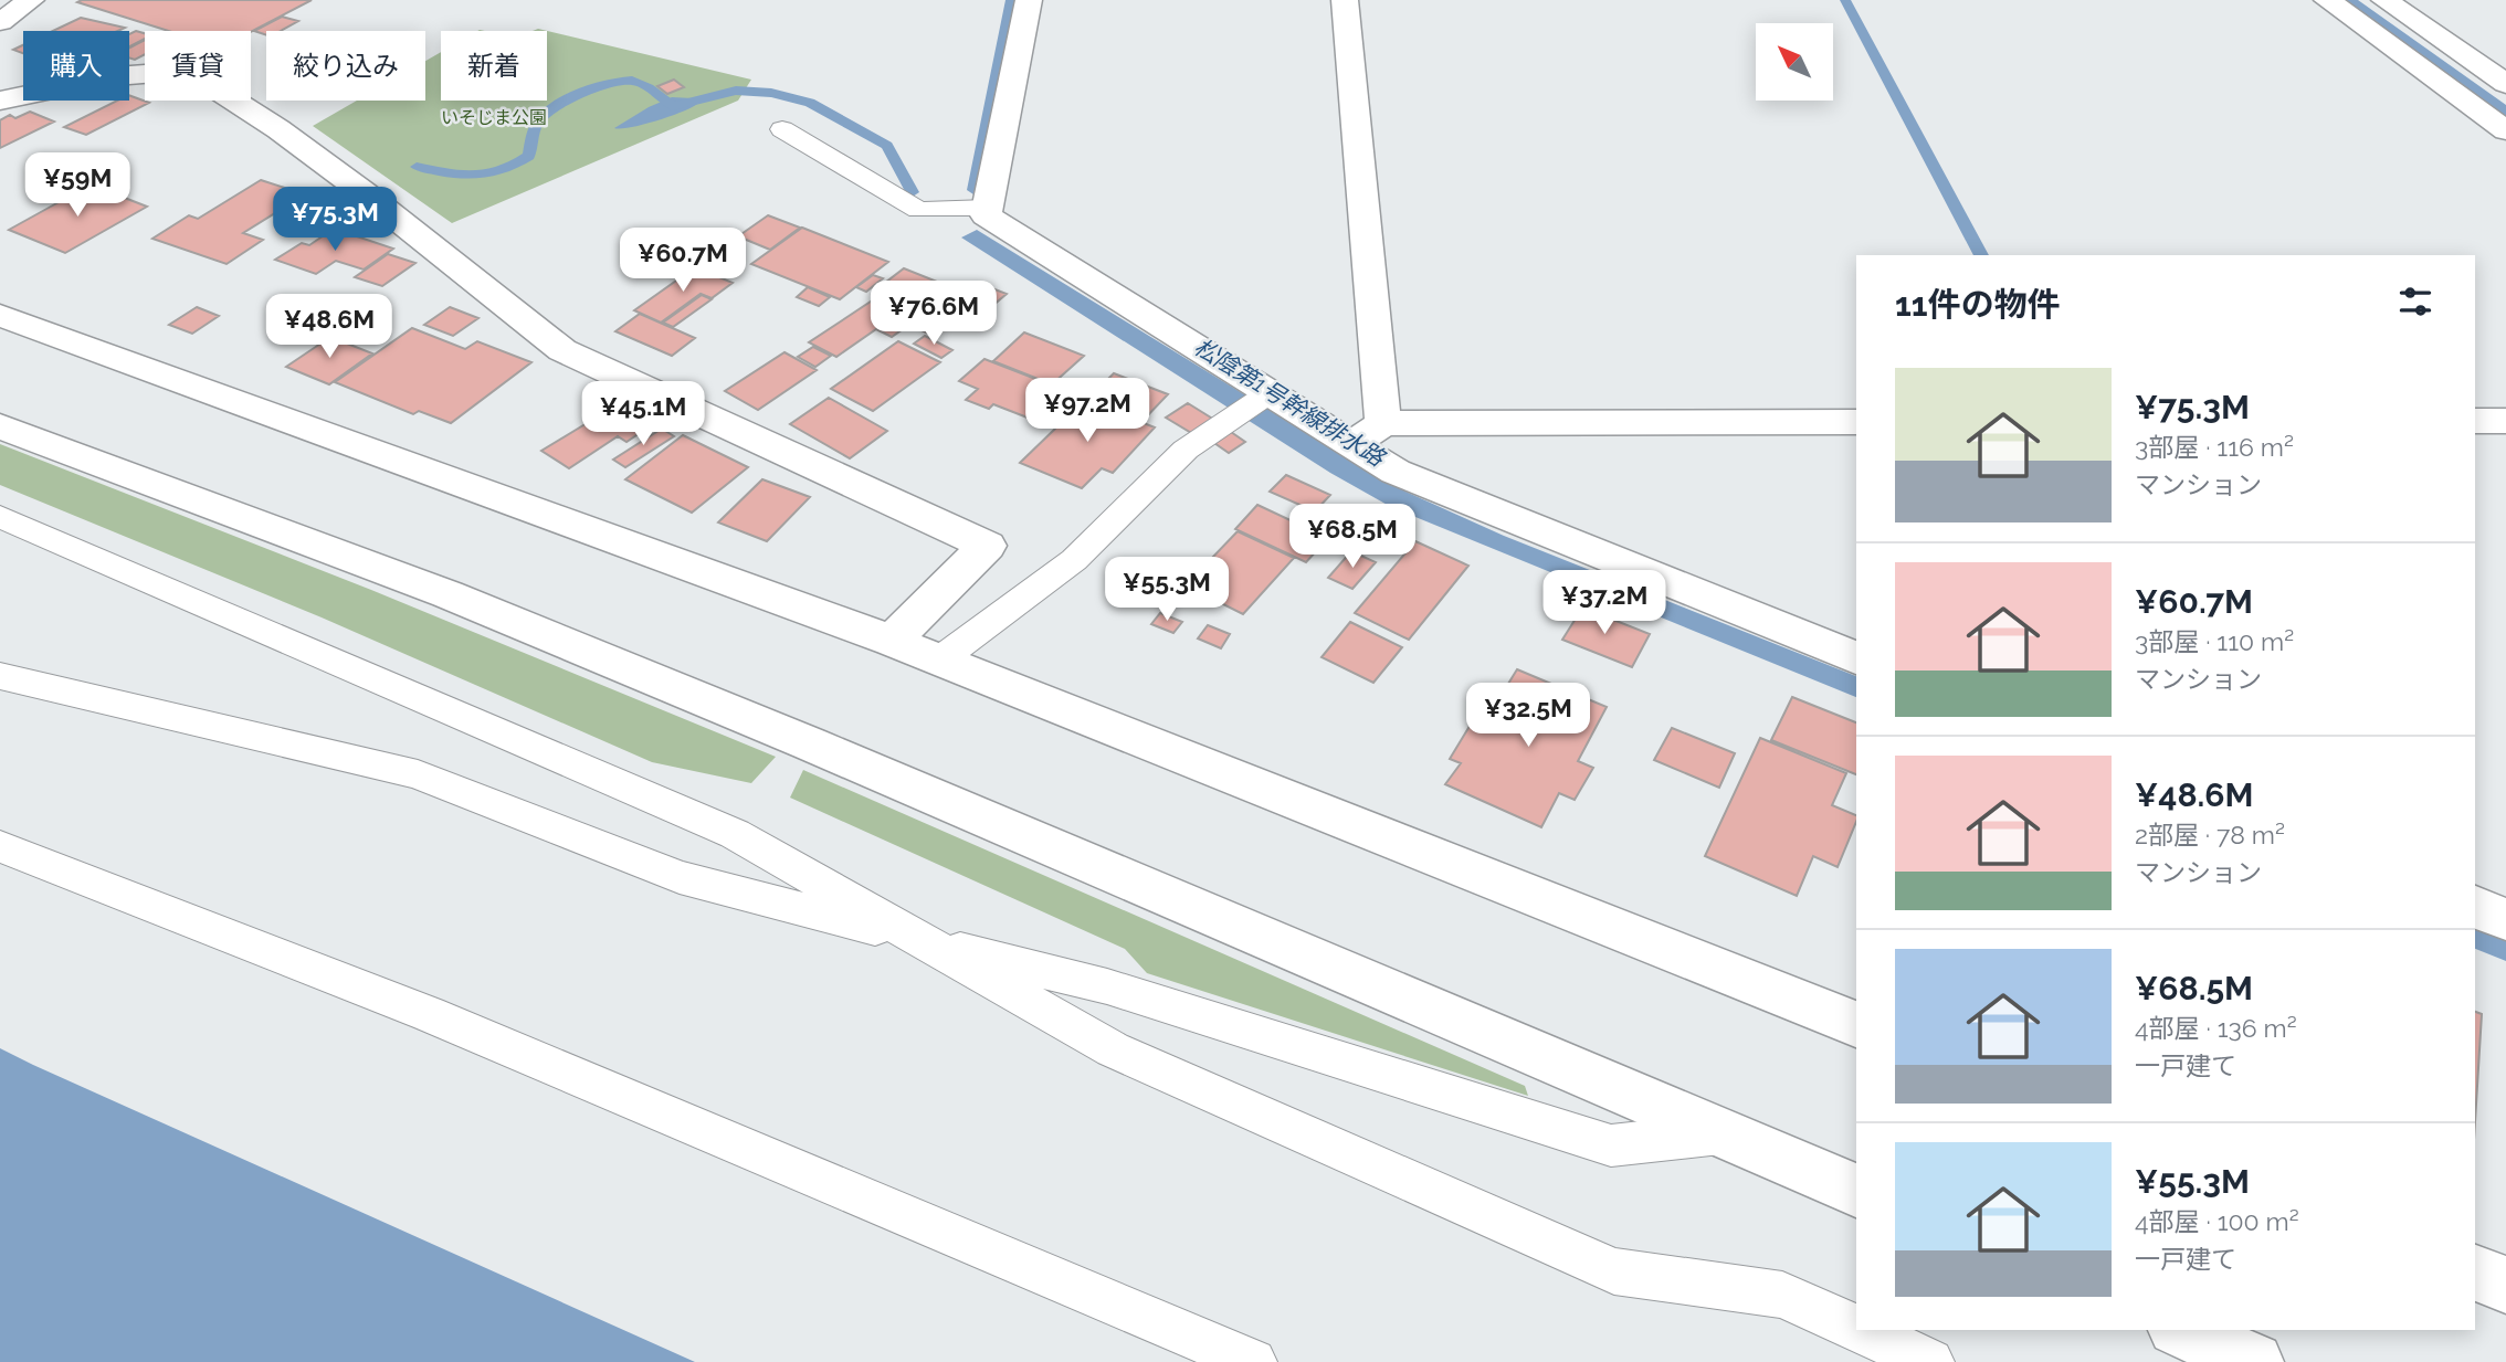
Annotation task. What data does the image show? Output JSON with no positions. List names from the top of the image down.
{
  "water": ["松陰第1号幹線排水路"],
  "parks": ["いそじま公園"],
  "north": "top left",
  "page": {
    "chip": [
      "購入",
      "賃貸",
      "絞り込み",
      "新着"
    ],
    "price": [
      "¥59M",
      "¥75.3M",
      "¥60.7M",
      "¥76.6M",
      "¥48.6M",
      "¥97.2M",
      "¥45.1M",
      "¥68.5M",
      "¥55.3M",
      "¥37.2M",
      "¥32.5M"
    ],
    "heading": "11件の物件",
    "list": [
      {
        "name": "¥75.3M",
        "note": "3部屋 · 116 m² · マンション"
      },
      {
        "name": "¥60.7M",
        "note": "3部屋 · 110 m² · マンション"
      },
      {
        "name": "¥48.6M",
        "note": "2部屋 · 78 m² · マンション"
      },
      {
        "name": "¥68.5M",
        "note": "4部屋 · 136 m² · 一戸建て"
      },
      {
        "name": "¥55.3M",
        "note": "4部屋 · 100 m² · 一戸建て"
      }
    ]
  }
}
